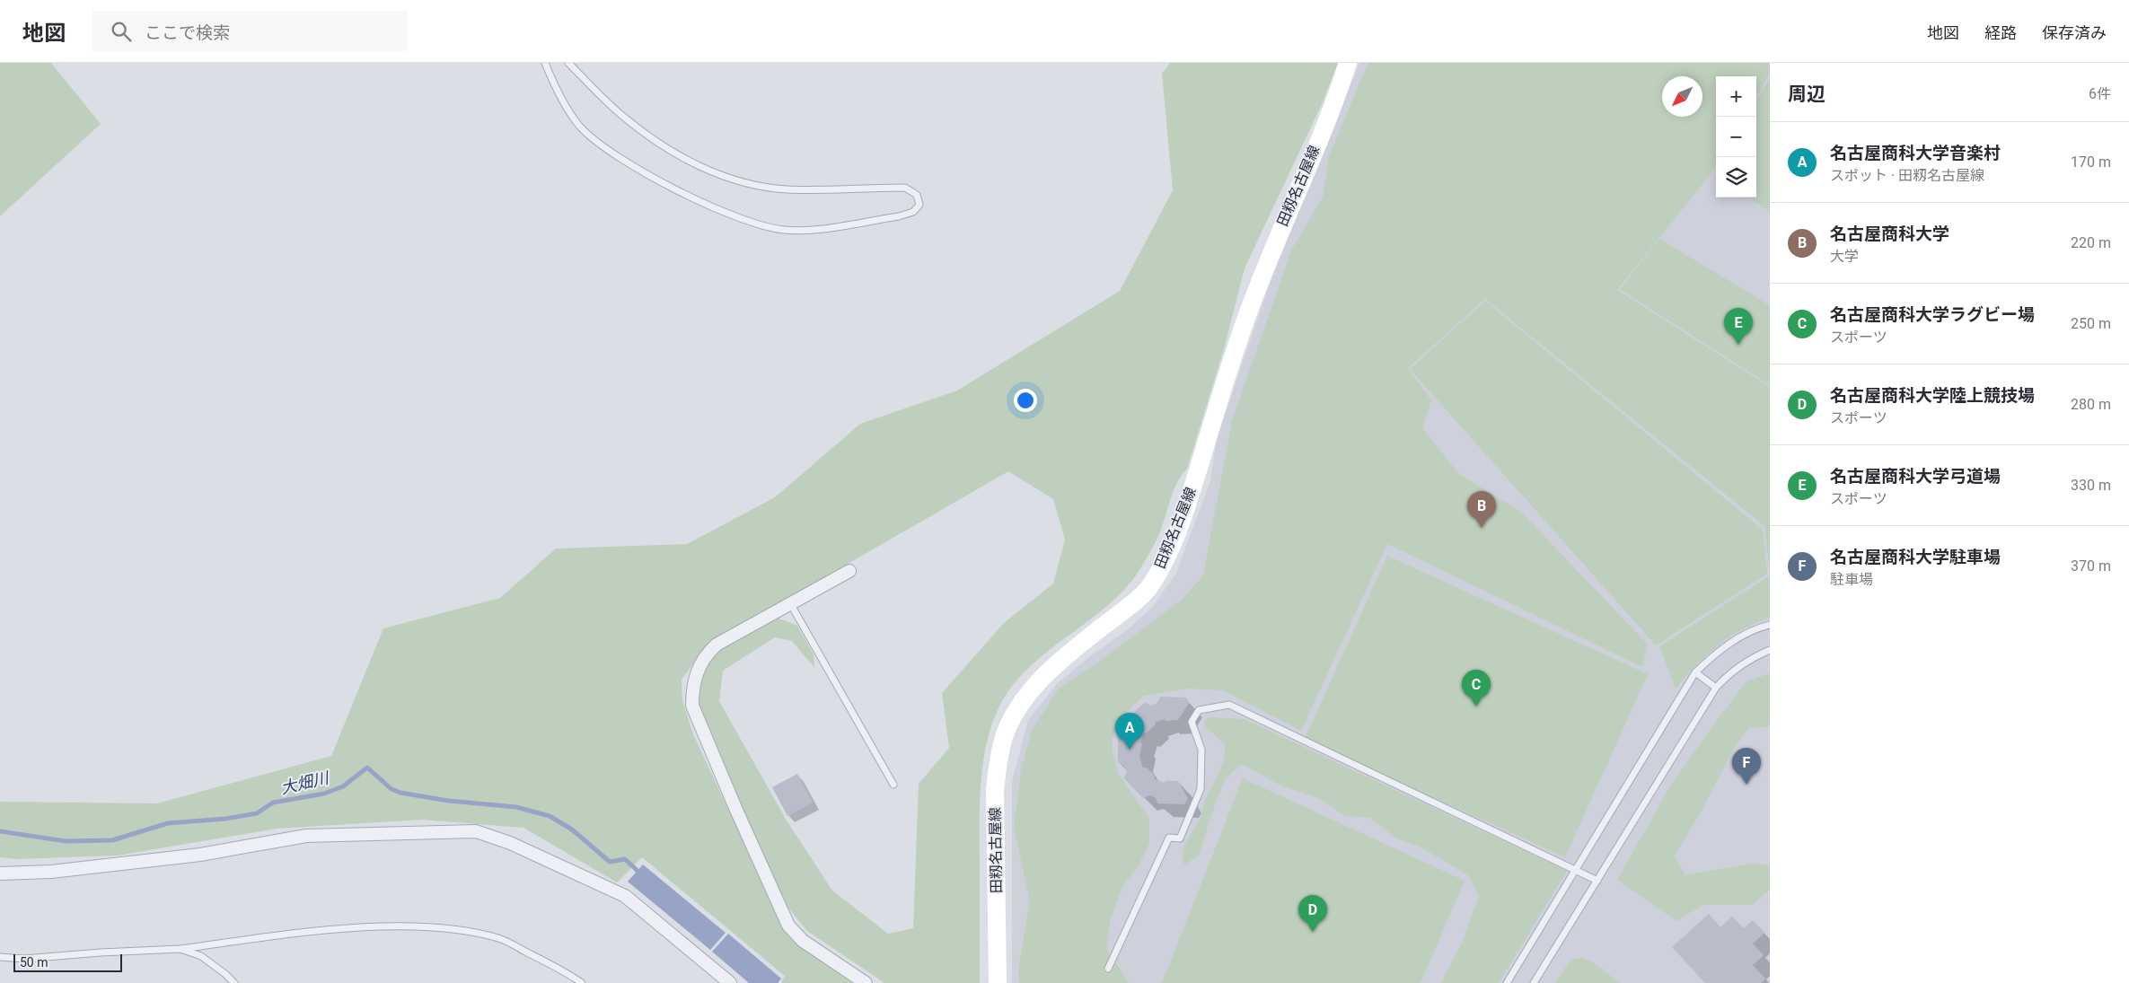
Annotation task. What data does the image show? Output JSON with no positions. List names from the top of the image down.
{
  "streets": {
    "main road": ["田籾名古屋線"]
  },
  "water": ["大畑川"],
  "scale_bar": "50 m",
  "north": "bottom left",
  "page": {
    "header": "地図",
    "search": "ここで検索",
    "nav": ["地図", "経路", "保存済み"],
    "heading": ["周辺", "6件"],
    "map_buttons": ["+", "−"],
    "list": [
      {
        "mark": "A",
        "name": "名古屋商科大学音楽村",
        "note": "スポット · 田籾名古屋線",
        "value": "170 m"
      },
      {
        "mark": "B",
        "name": "名古屋商科大学",
        "note": "大学",
        "value": "220 m"
      },
      {
        "mark": "C",
        "name": "名古屋商科大学ラグビー場",
        "note": "スポーツ",
        "value": "250 m"
      },
      {
        "mark": "D",
        "name": "名古屋商科大学陸上競技場",
        "note": "スポーツ",
        "value": "280 m"
      },
      {
        "mark": "E",
        "name": "名古屋商科大学弓道場",
        "note": "スポーツ",
        "value": "330 m"
      },
      {
        "mark": "F",
        "name": "名古屋商科大学駐車場",
        "note": "駐車場",
        "value": "370 m"
      }
    ],
    "pins": [
      "E",
      "B",
      "C",
      "A",
      "F",
      "D"
    ],
    "scale": "50 m"
  }
}
